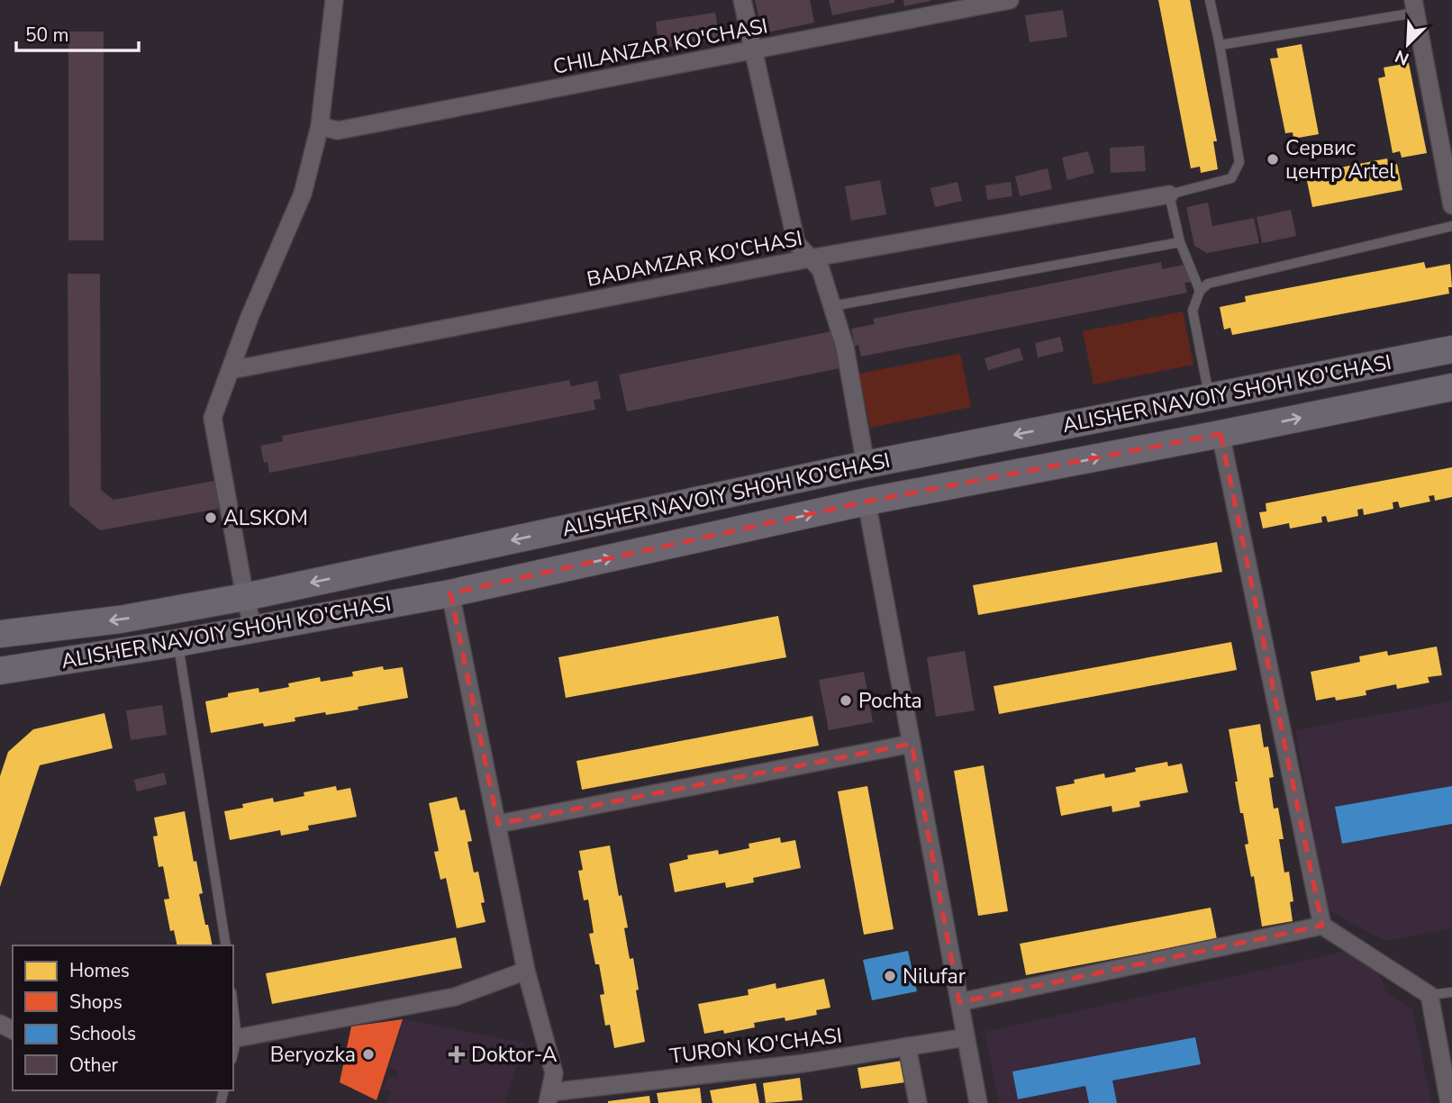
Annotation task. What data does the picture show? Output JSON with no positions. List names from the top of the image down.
{
  "streets": {
    "main road": ["ALISHER NAVOIY SHOH KO'CHASI"],
    "street": ["CHILANZAR KO'CHASI", "BADAMZAR KO'CHASI", "TURON KO'CHASI"]
  },
  "places": {
    "other": [
      "Сервис центр Artel",
      "ALSKOM",
      "Pochta",
      "Nilufar",
      "Beryozka"
    ],
    "health": ["Doktor-A"]
  },
  "legend": [
    "Homes",
    "Shops",
    "Schools",
    "Other"
  ],
  "scale_bar": "50 m",
  "north": "bottom left"
}
